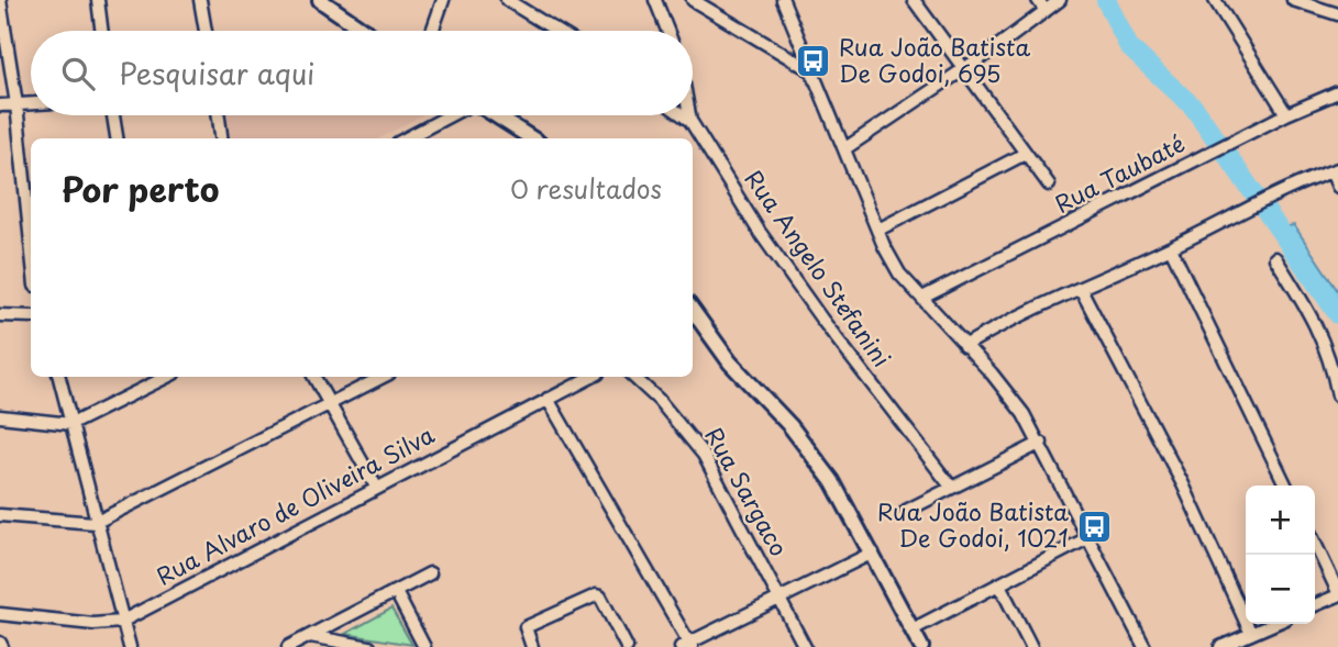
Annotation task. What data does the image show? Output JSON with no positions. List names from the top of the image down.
{
  "streets": {
    "street": [
      "Rua Taubaté",
      "Rua Angelo Stefanini",
      "Rua Sargaco",
      "Rua Alvaro de Oliveira Silva"
    ]
  },
  "places": {
    "bus stop": ["Rua João Batista De Godoi, 695", "Rua João Batista De Godoi, 1021"]
  },
  "page": {
    "search": "Pesquisar aqui",
    "heading": ["Por perto", "0 resultados"],
    "map_buttons": ["+", "−"]
  }
}
